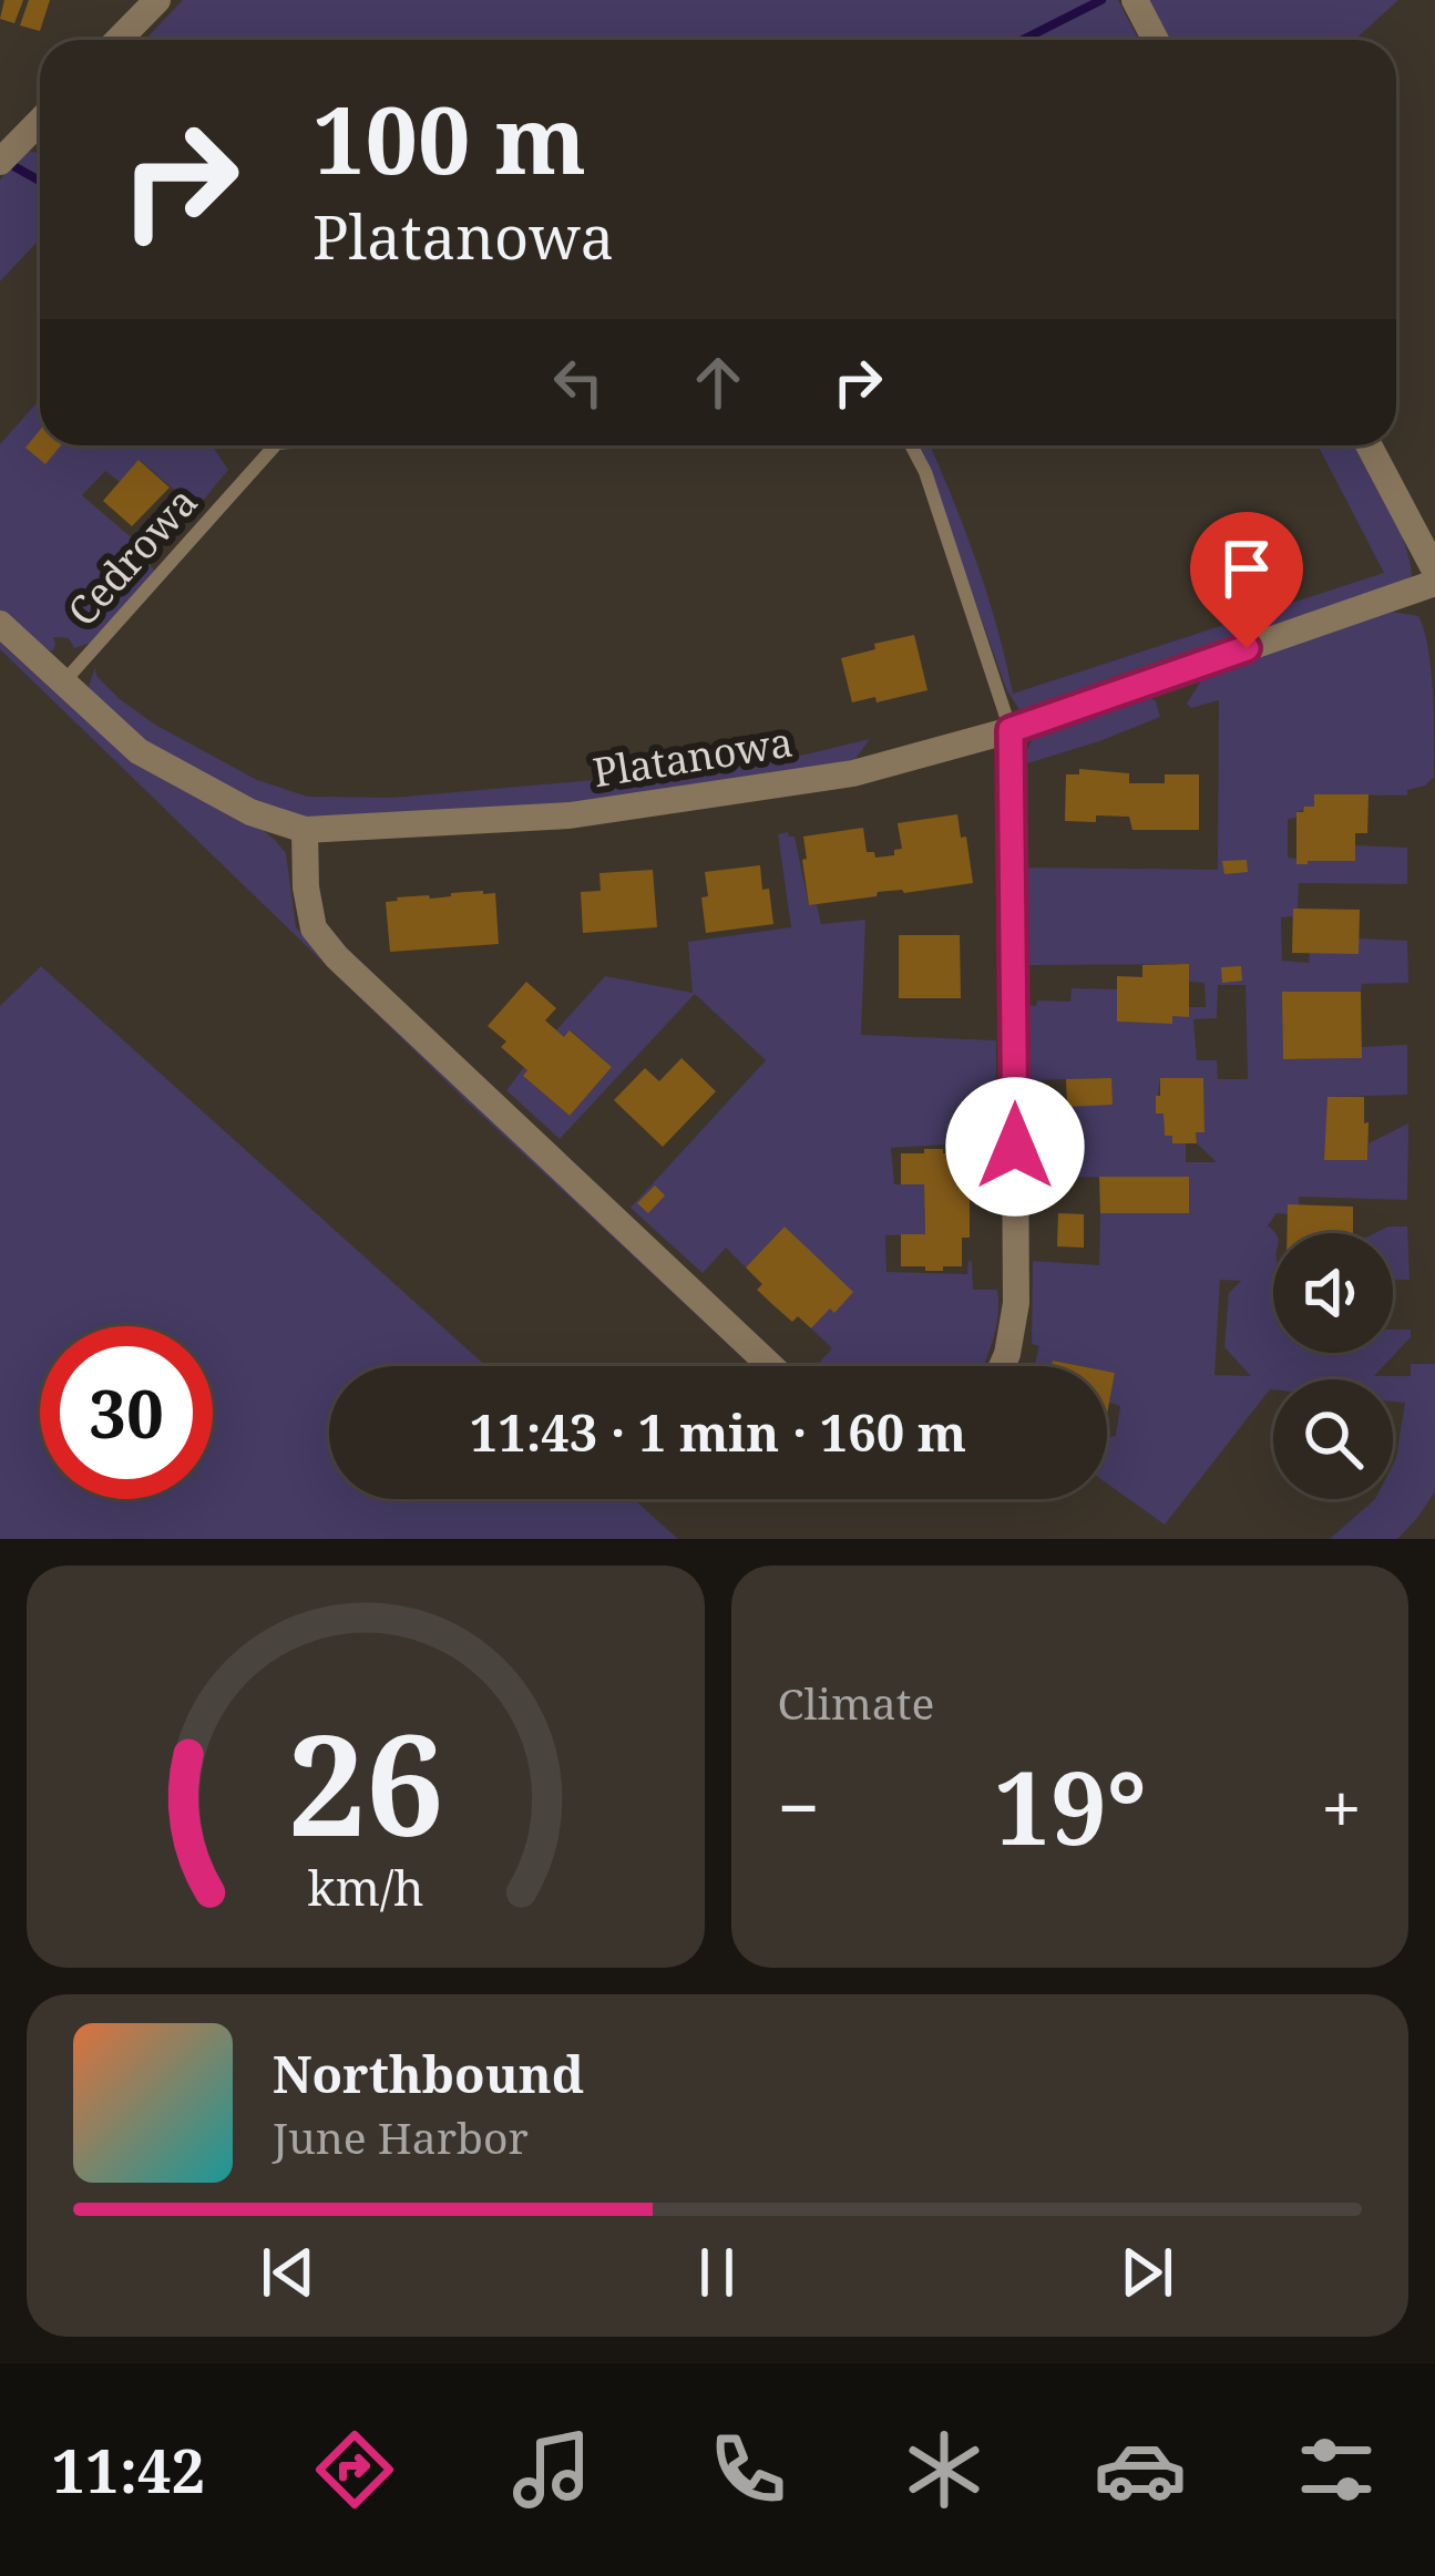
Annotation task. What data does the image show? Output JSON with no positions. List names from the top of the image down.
{
  "streets": {
    "street": ["Platanowa"],
    "lane": ["Cedrowa"]
  },
  "crossings": [
    ["Cedrowa", "Platanowa"]
  ],
  "page": {
    "turn": ["100 m", "Platanowa"],
    "limit": "30",
    "trip": "11:43 · 1 min · 160 m",
    "tile": "Climate",
    "heat": ["−", "19°", "+"],
    "song": ["Northbound", "June Harbor"],
    "tabs": "11:42",
    "gauge": ["26", "km/h"]
  }
}
